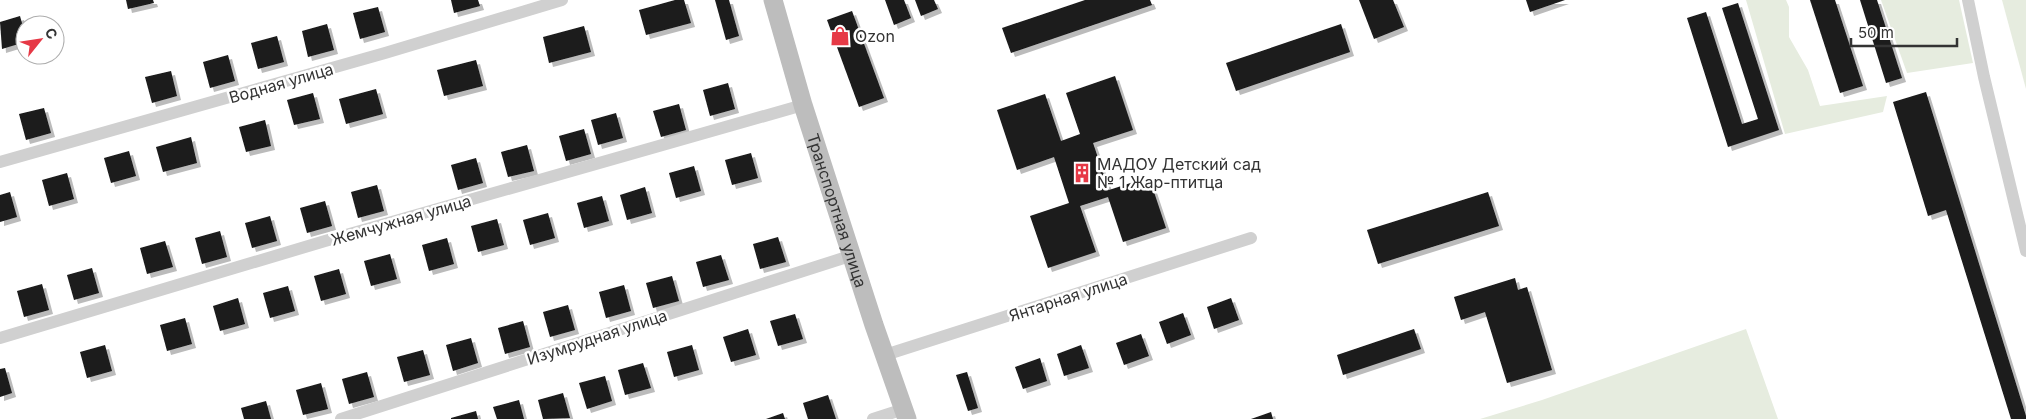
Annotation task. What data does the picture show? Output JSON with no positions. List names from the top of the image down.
{
  "streets": {
    "street": [
      "Водная улица",
      "Транспортная улица",
      "Жемчужная улица",
      "Янтарная улица",
      "Изумрудная улица"
    ]
  },
  "crossings": [
    ["Транспортная улица", "Жемчужная улица"],
    ["Транспортная улица", "Янтарная улица"],
    ["Транспортная улица", "Изумрудная улица"]
  ],
  "places": {
    "shop": ["Ozon"],
    "building": ["МАДОУ Детский сад № 1 Жар-птитца"]
  },
  "scale_bar": "50 m",
  "north": "top right"
}
